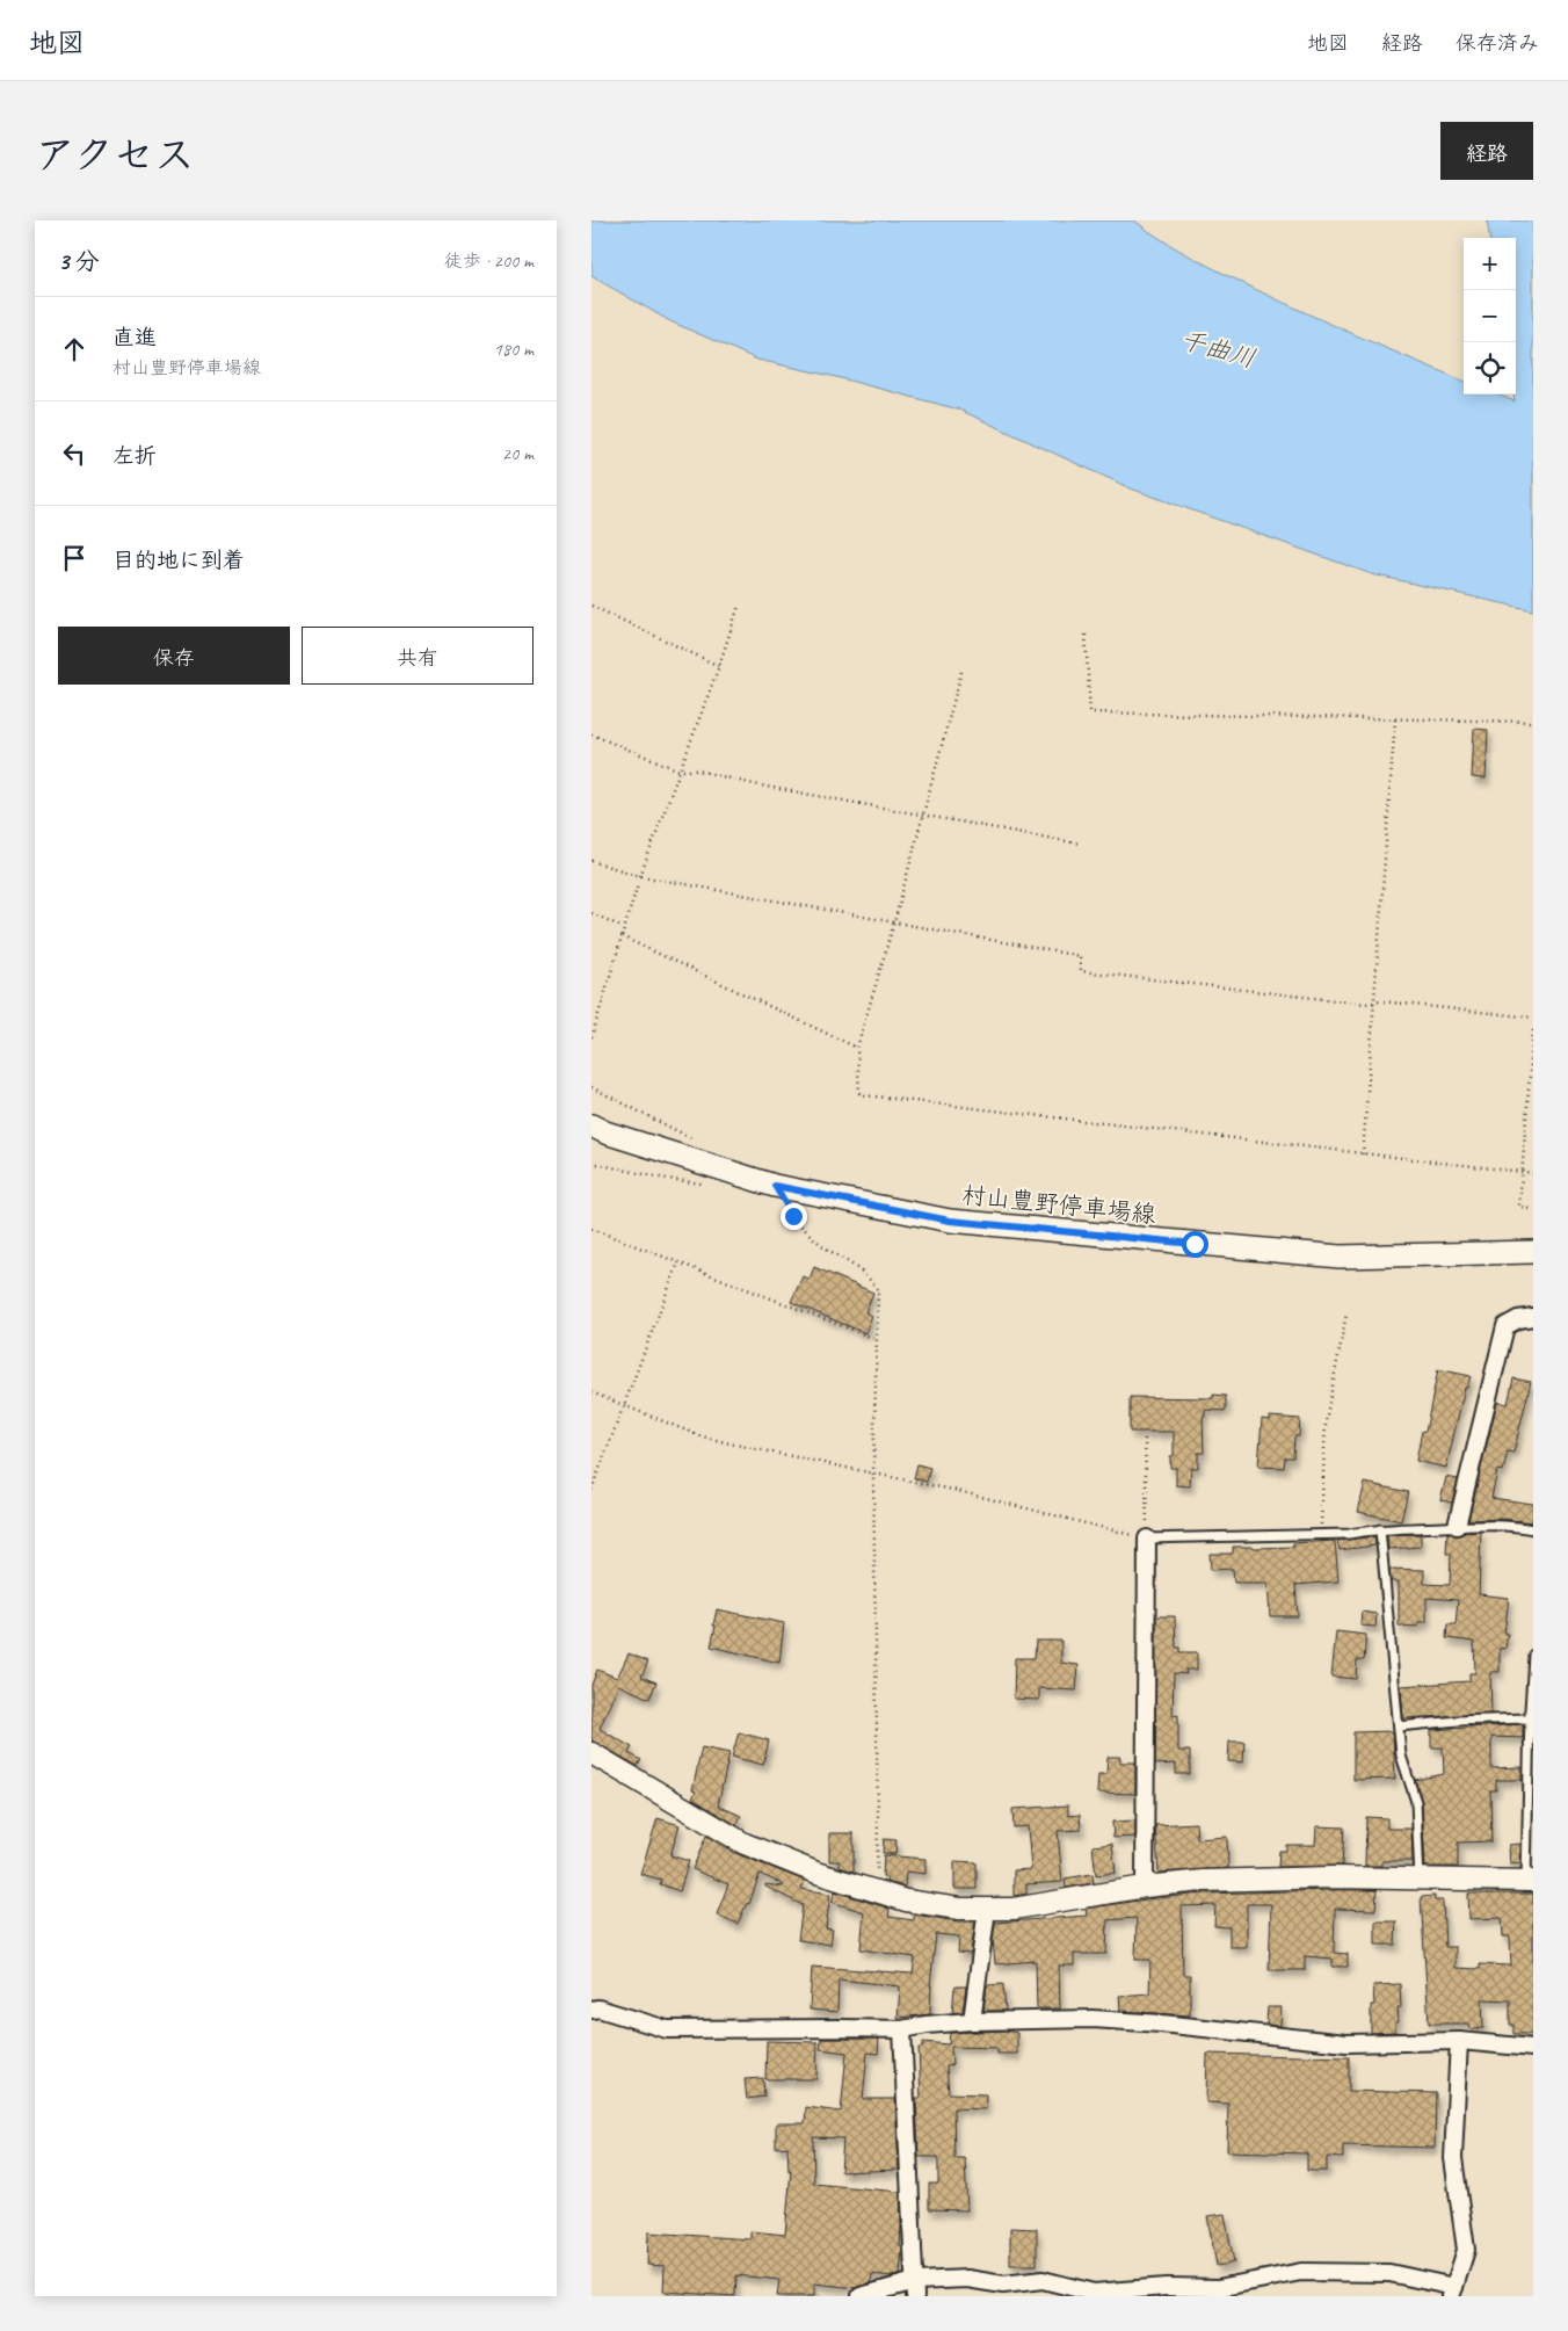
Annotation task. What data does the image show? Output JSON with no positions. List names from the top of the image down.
{
  "streets": {
    "main road": ["村山豊野停車場線"]
  },
  "water": ["千曲川"],
  "page": {
    "header": "地図",
    "nav": ["地図", "経路", "保存済み"],
    "title": "アクセス",
    "buttons": [
      "経路",
      ["保存", "共有"]
    ],
    "heading": ["3 分", "徒歩 · 200 m"],
    "map_buttons": ["+", "−"],
    "list": [
      ["直進", "村山豊野停車場線", "180 m"],
      ["左折", "20 m"],
      "目的地に到着"
    ]
  }
}
